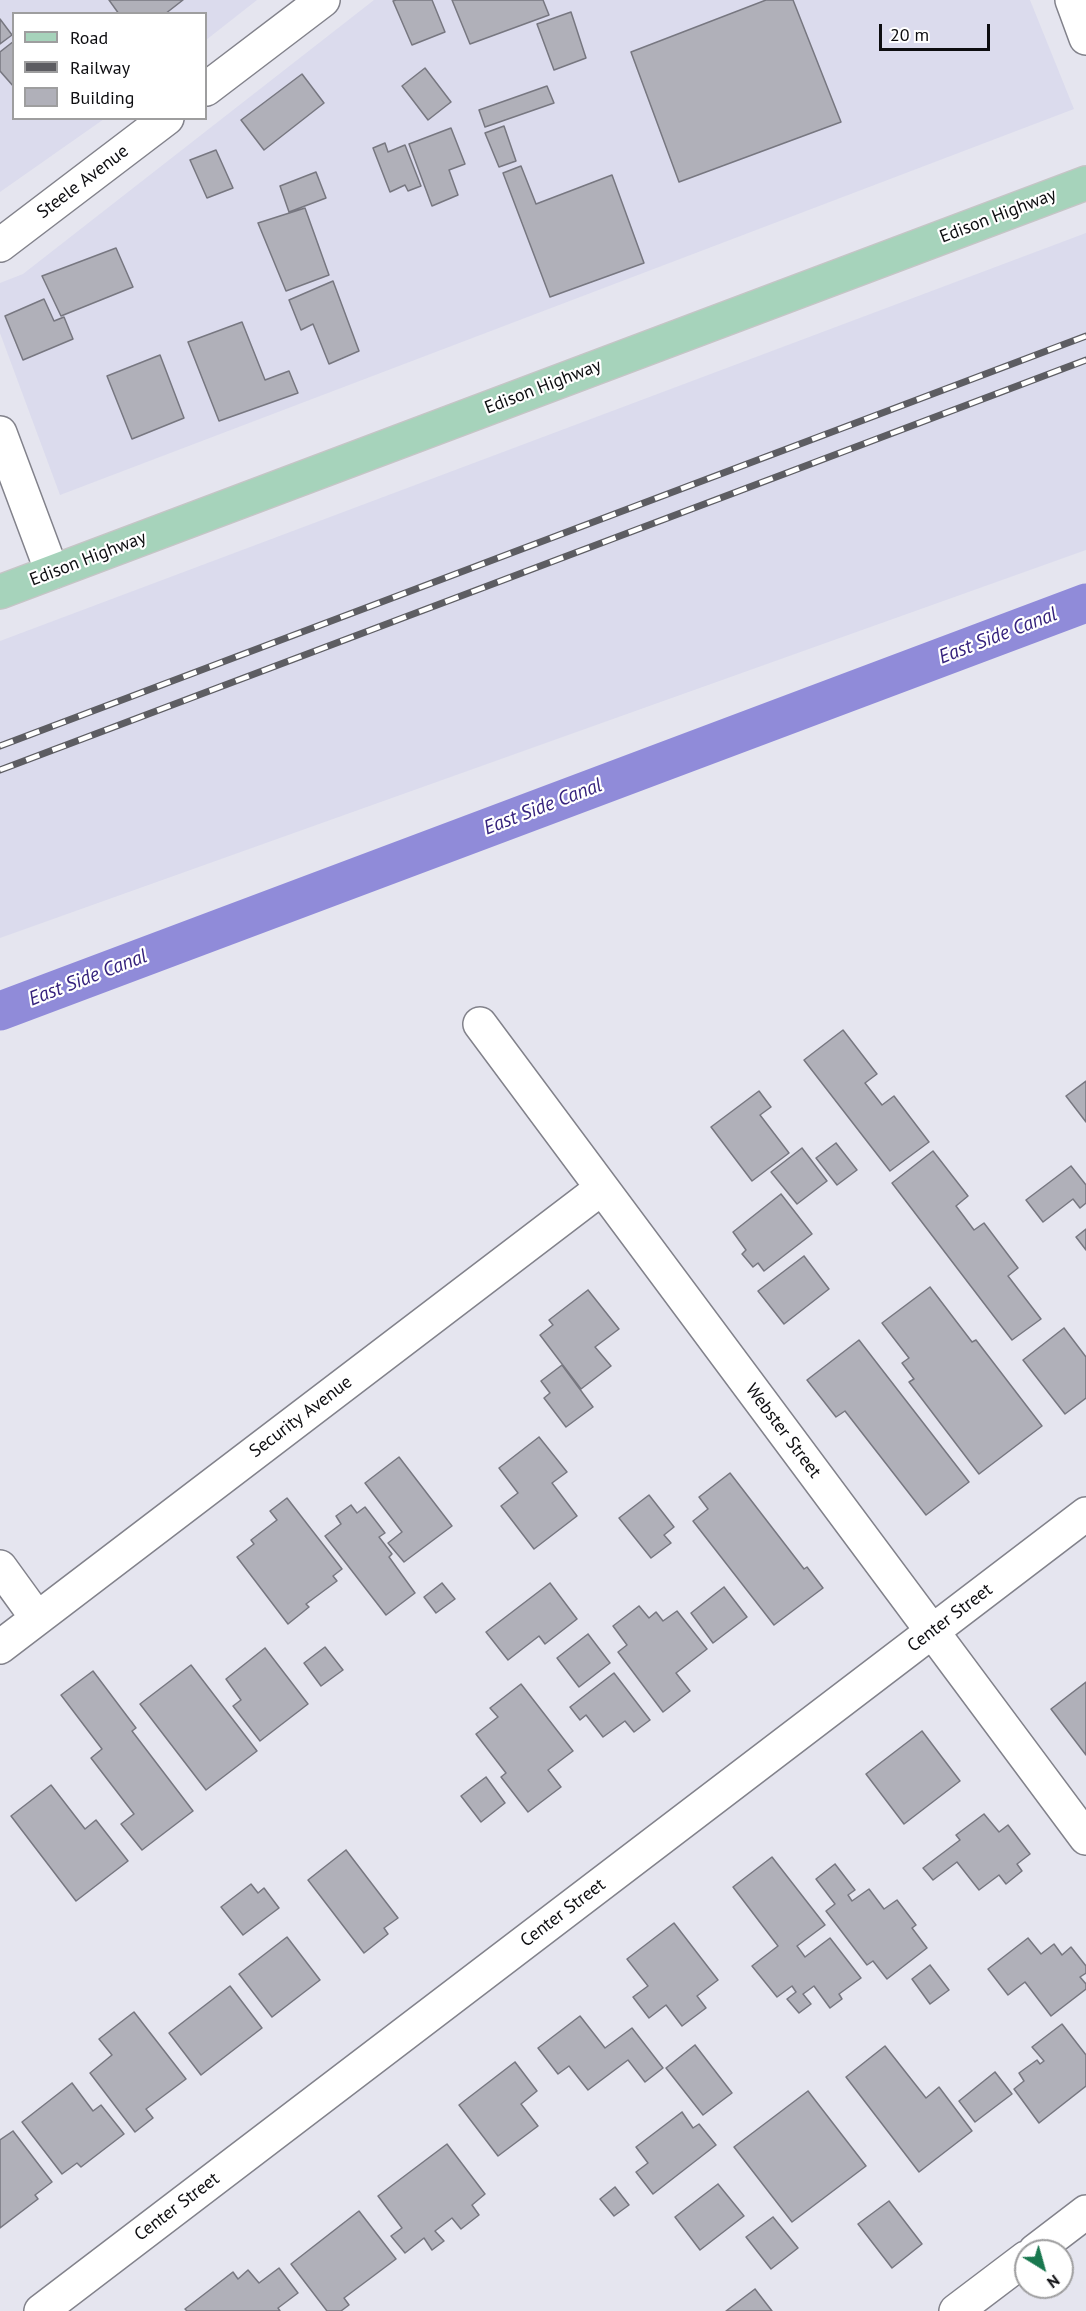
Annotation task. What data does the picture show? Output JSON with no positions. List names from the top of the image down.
{
  "streets": {
    "main road": ["Edison Highway"],
    "street": [
      "Steele Avenue",
      "Security Avenue",
      "Webster Street",
      "Center Street"
    ]
  },
  "crossings": [
    ["Security Avenue", "Webster Street"],
    ["Webster Street", "Center Street"]
  ],
  "water": ["East Side Canal"],
  "legend": ["Road", "Railway", "Building"],
  "scale_bar": "20 m",
  "north": "bottom right"
}
